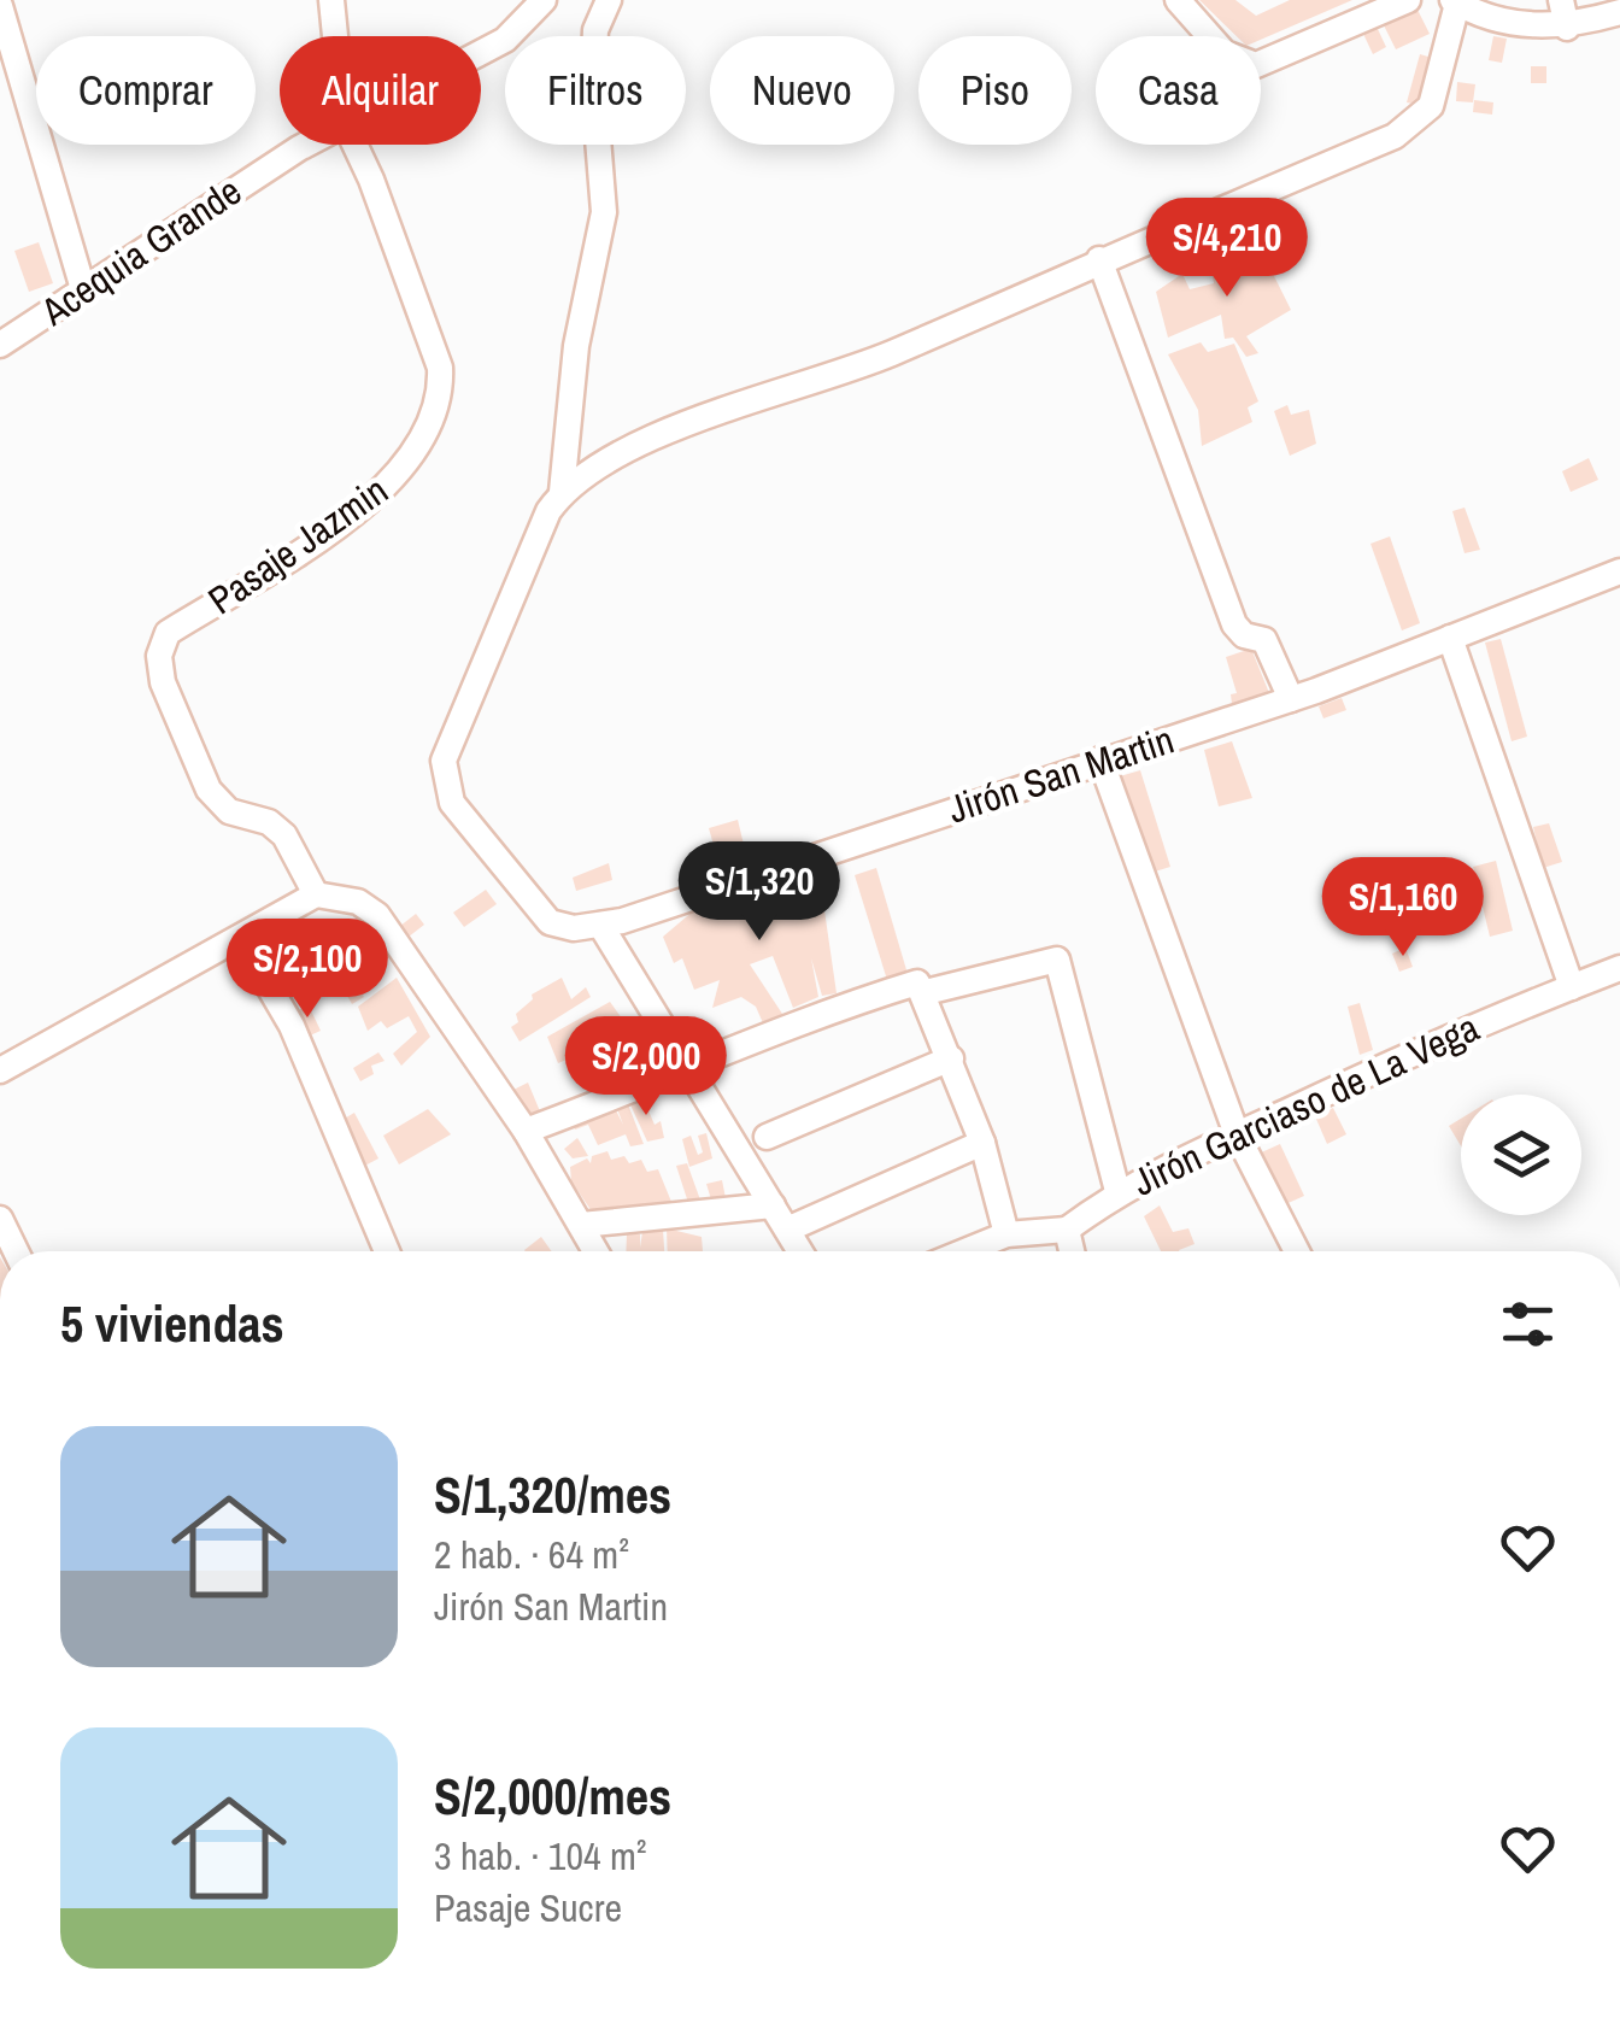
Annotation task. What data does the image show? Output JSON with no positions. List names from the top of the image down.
{
  "streets": {
    "street": [
      "Acequia Grande",
      "Pasaje Jazmin",
      "Jirón San Martin",
      "Jirón Garciaso de La Vega"
    ]
  },
  "page": {
    "chip": [
      "Comprar",
      "Alquilar",
      "Filtros",
      "Nuevo",
      "Piso",
      "Casa"
    ],
    "price": [
      "S/4,210",
      "S/1,320",
      "S/1,160",
      "S/2,100",
      "S/2,000"
    ],
    "heading": "5 viviendas",
    "list": [
      {
        "name": "S/1,320/mes",
        "note": "2 hab. · 64 m² · Jirón San Martin"
      },
      {
        "name": "S/2,000/mes",
        "note": "3 hab. · 104 m² · Pasaje Sucre"
      }
    ]
  }
}
